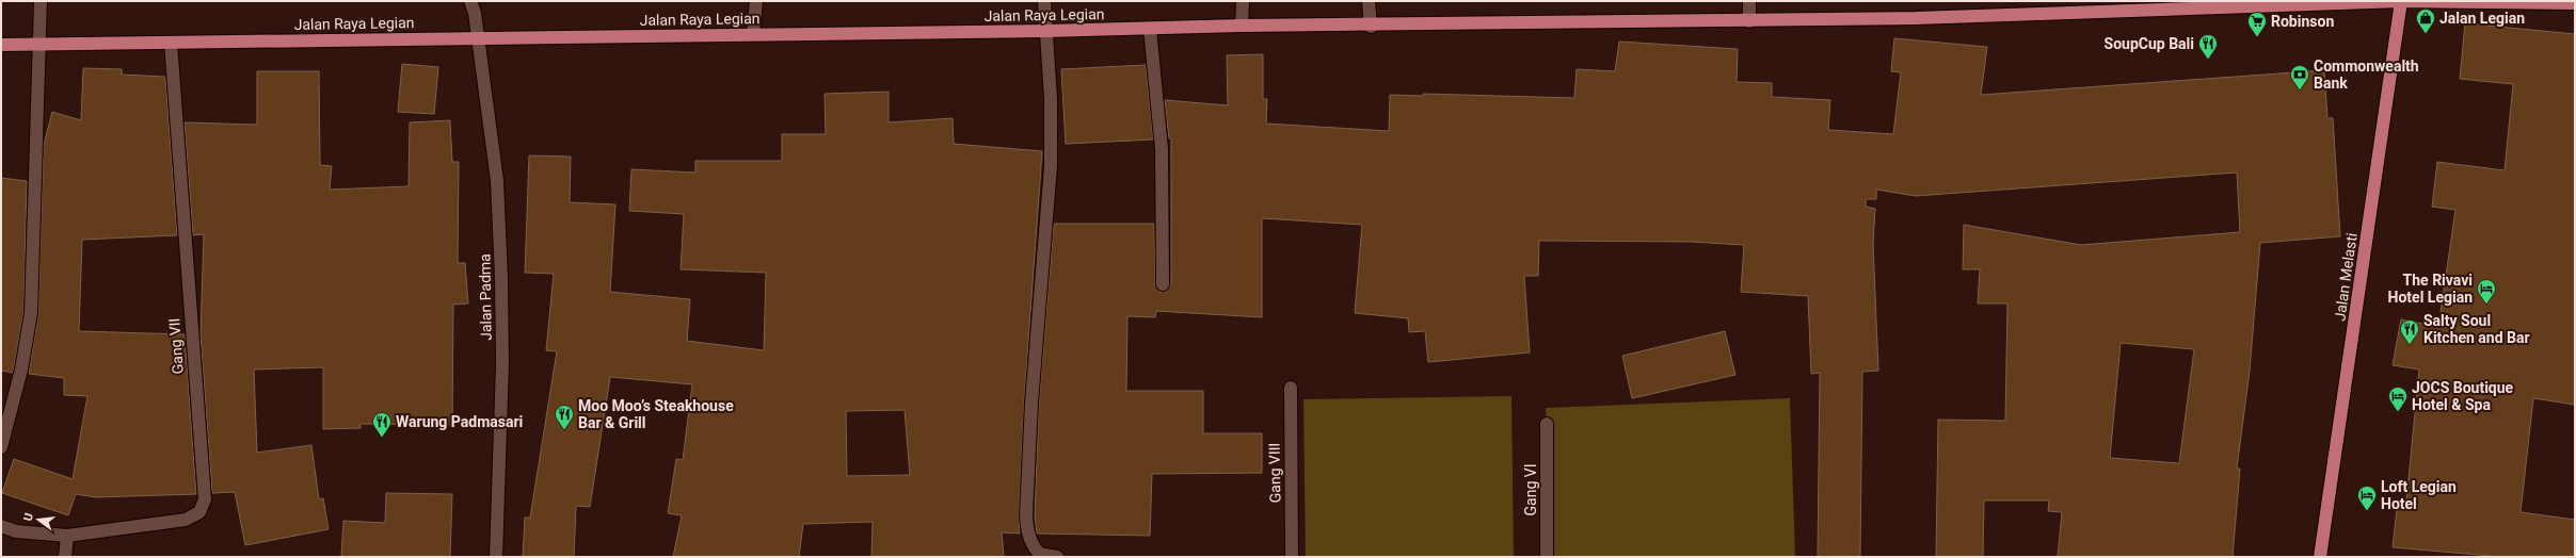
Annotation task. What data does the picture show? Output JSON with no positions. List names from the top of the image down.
{
  "streets": {
    "main road": ["Jalan Raya Legian", "Jalan Melasti"],
    "street": [
      "Jalan Padma",
      "Gang VII",
      "Gang VIII",
      "Gang VI"
    ]
  },
  "crossings": [
    ["Jalan Raya Legian", "Jalan Melasti"],
    ["Jalan Raya Legian", "Jalan Padma"],
    ["Jalan Raya Legian", "Gang VII"]
  ],
  "places": {
    "shop": ["Jalan Legian"],
    "supermarket": ["Robinson"],
    "restaurant": [
      "SoupCup Bali",
      "Salty Soul Kitchen and Bar",
      "Moo Moo’s Steakhouse Bar & Grill",
      "Warung Padmasari"
    ],
    "bank": ["Commonwealth Bank"],
    "hotel": ["The Rivavi Hotel Legian", "JOCS Boutique Hotel & Spa", "Loft Legian Hotel"]
  },
  "north": "left"
}
